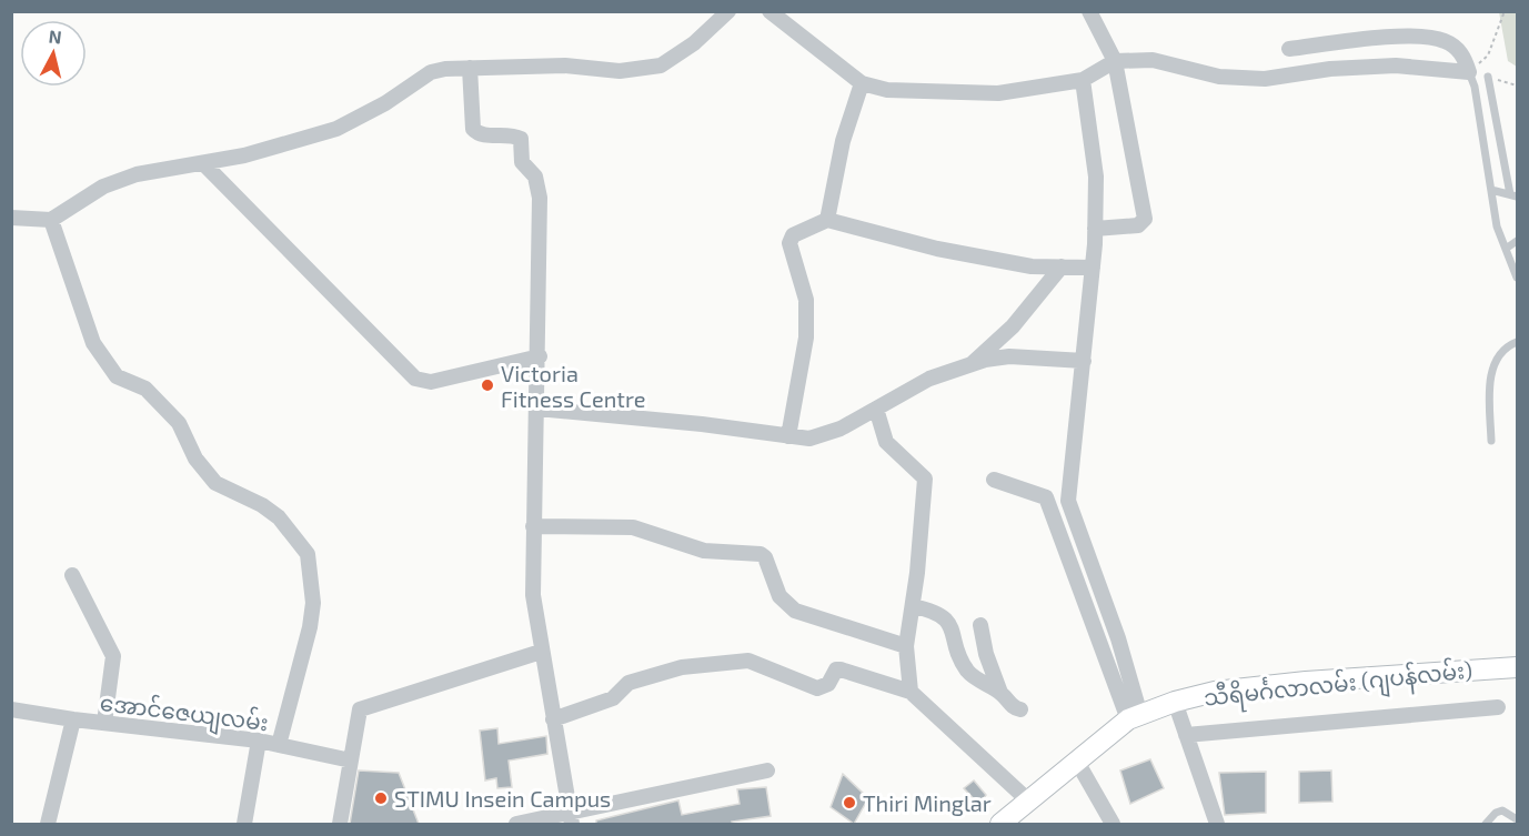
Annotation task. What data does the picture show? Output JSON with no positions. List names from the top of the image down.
{
  "streets": {
    "street": ["သီရိမင်္ဂလာလမ်း (ဂျပန်လမ်း)", "အောင်ဇေယျလမ်း"]
  },
  "places": ["Victoria Fitness Centre", "STIMU Insein Campus", "Thiri Minglar"],
  "north": "top"
}
